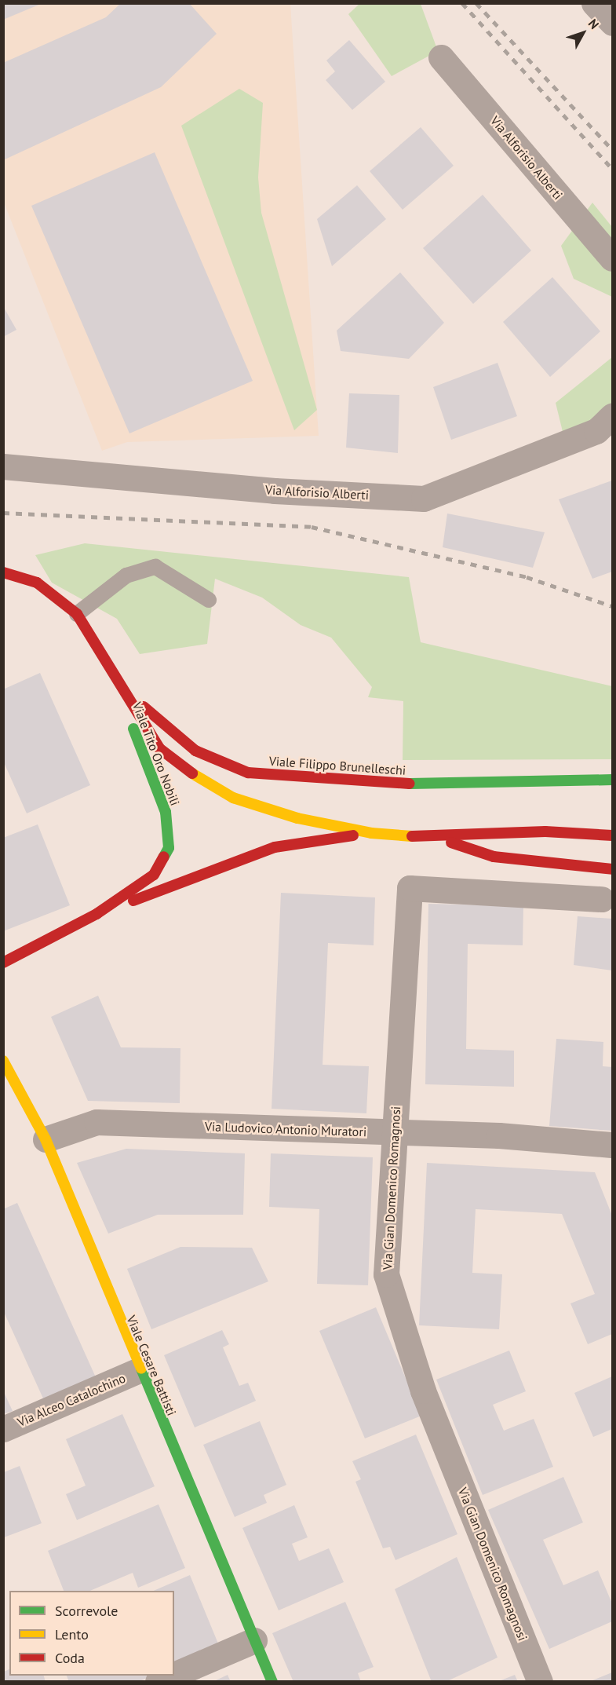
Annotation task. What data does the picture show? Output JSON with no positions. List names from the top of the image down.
{
  "streets": {
    "street": [
      "Via Alforisio Alberti",
      "Viale Tito Oro Nobili",
      "Viale Filippo Brunelleschi",
      "Via Ludovico Antonio Muratori",
      "Via Gian Domenico Romagnosi",
      "Viale Cesare Battisti",
      "Via Alceo Catalochino"
    ]
  },
  "crossings": [
    ["Viale Tito Oro Nobili", "Viale Filippo Brunelleschi"],
    ["Via Ludovico Antonio Muratori", "Via Gian Domenico Romagnosi"],
    ["Via Ludovico Antonio Muratori", "Viale Cesare Battisti"],
    ["Viale Cesare Battisti", "Via Alceo Catalochino"]
  ],
  "legend": ["Scorrevole", "Lento", "Coda"],
  "north": "top right"
}
